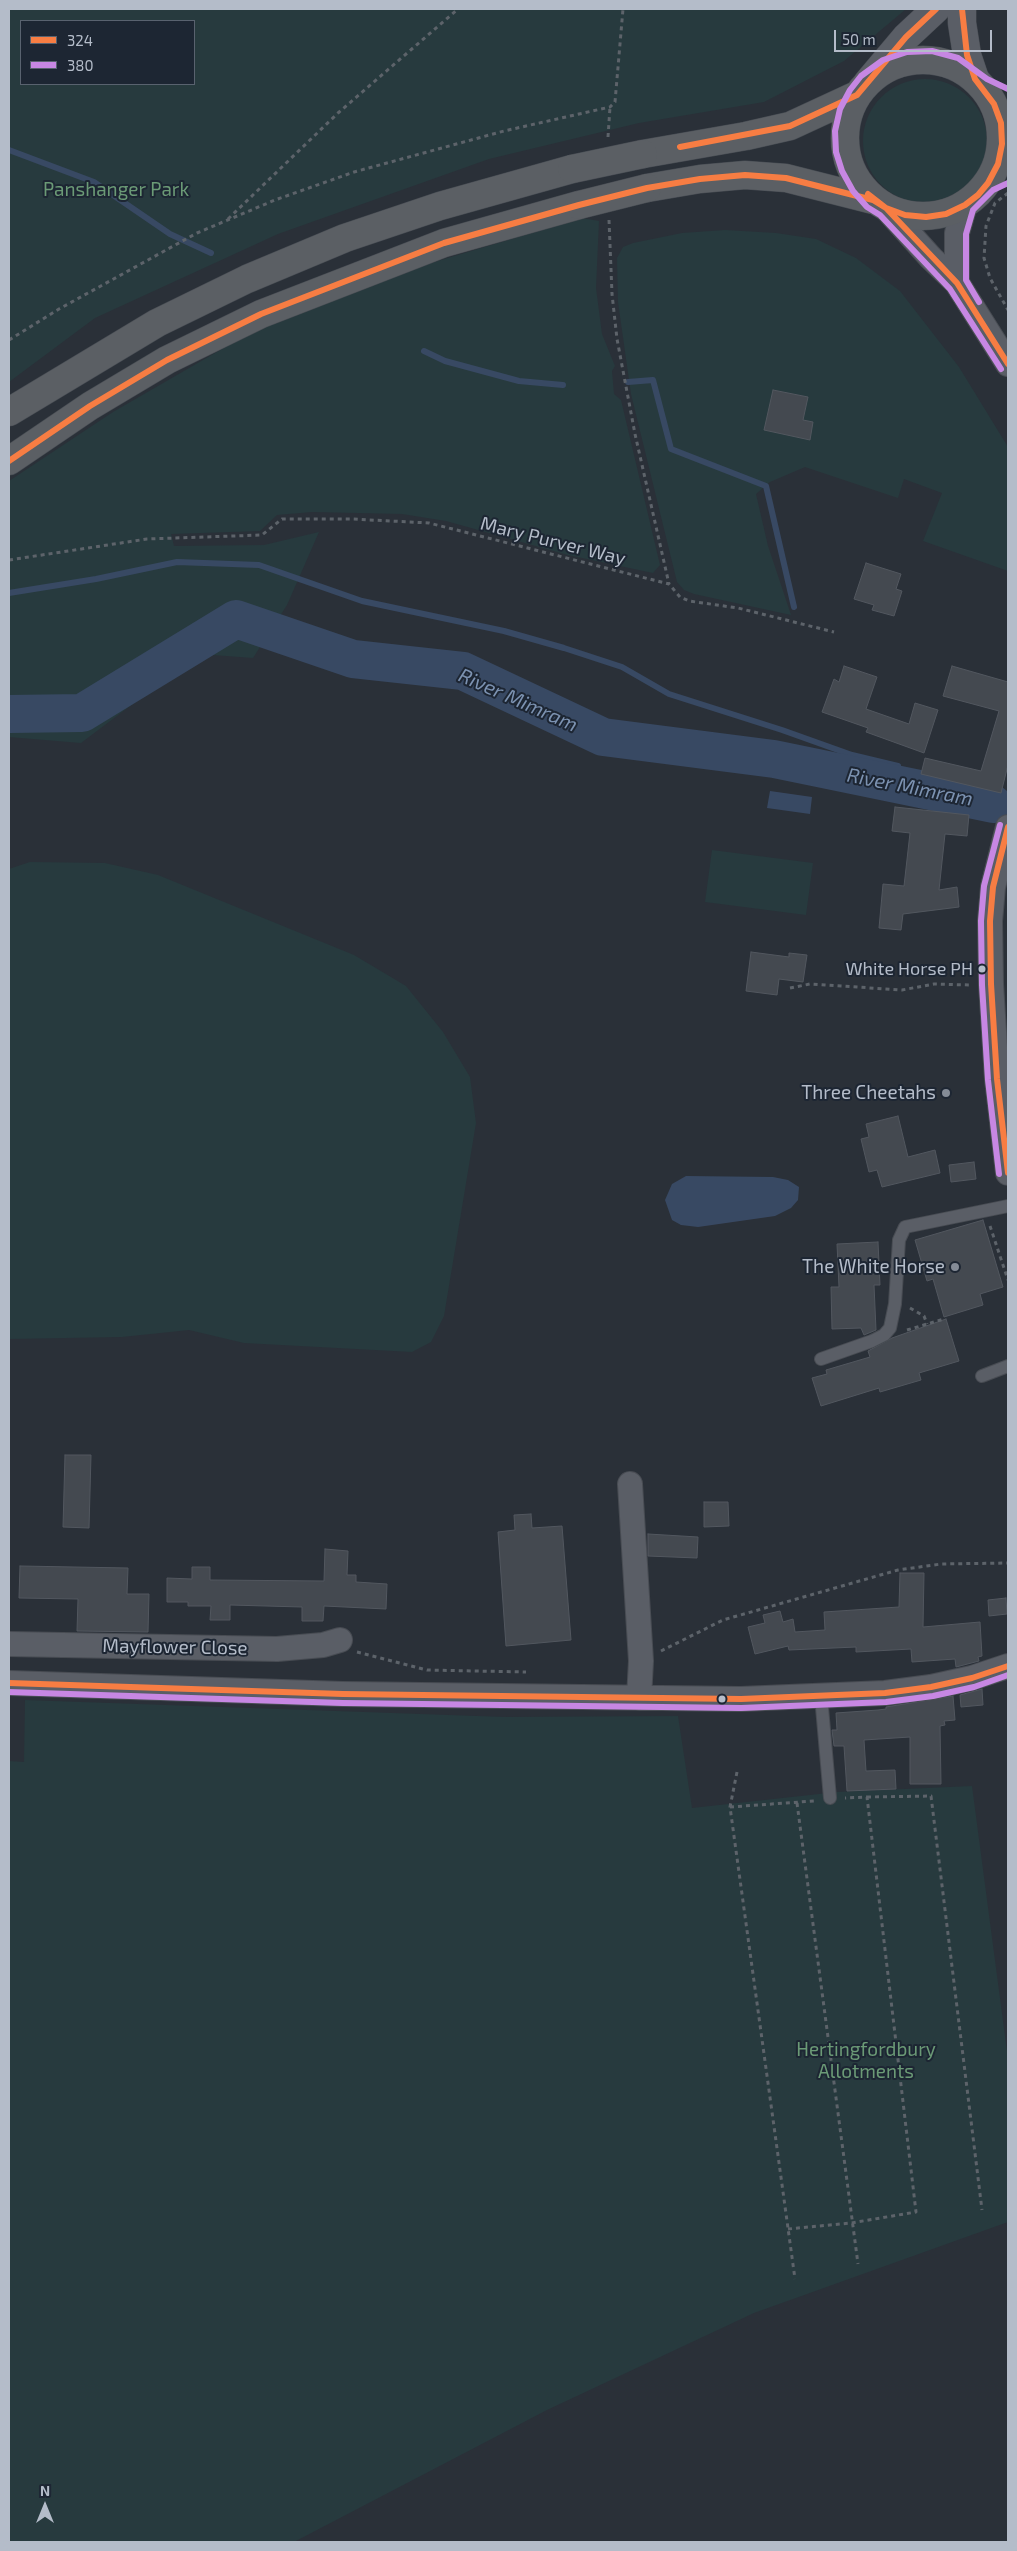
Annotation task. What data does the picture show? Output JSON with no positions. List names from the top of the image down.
{
  "streets": {
    "street": ["Mayflower Close"],
    "path": ["Mary Purver Way"]
  },
  "water": ["River Mimram"],
  "parks": ["Panshanger Park", "Hertingfordbury Allotments"],
  "places": ["White Horse PH", "Three Cheetahs", "The White Horse"],
  "lines": ["transit line 324", "transit line 380"],
  "legend": ["324", "380"],
  "scale_bar": "50 m",
  "north": "top"
}
